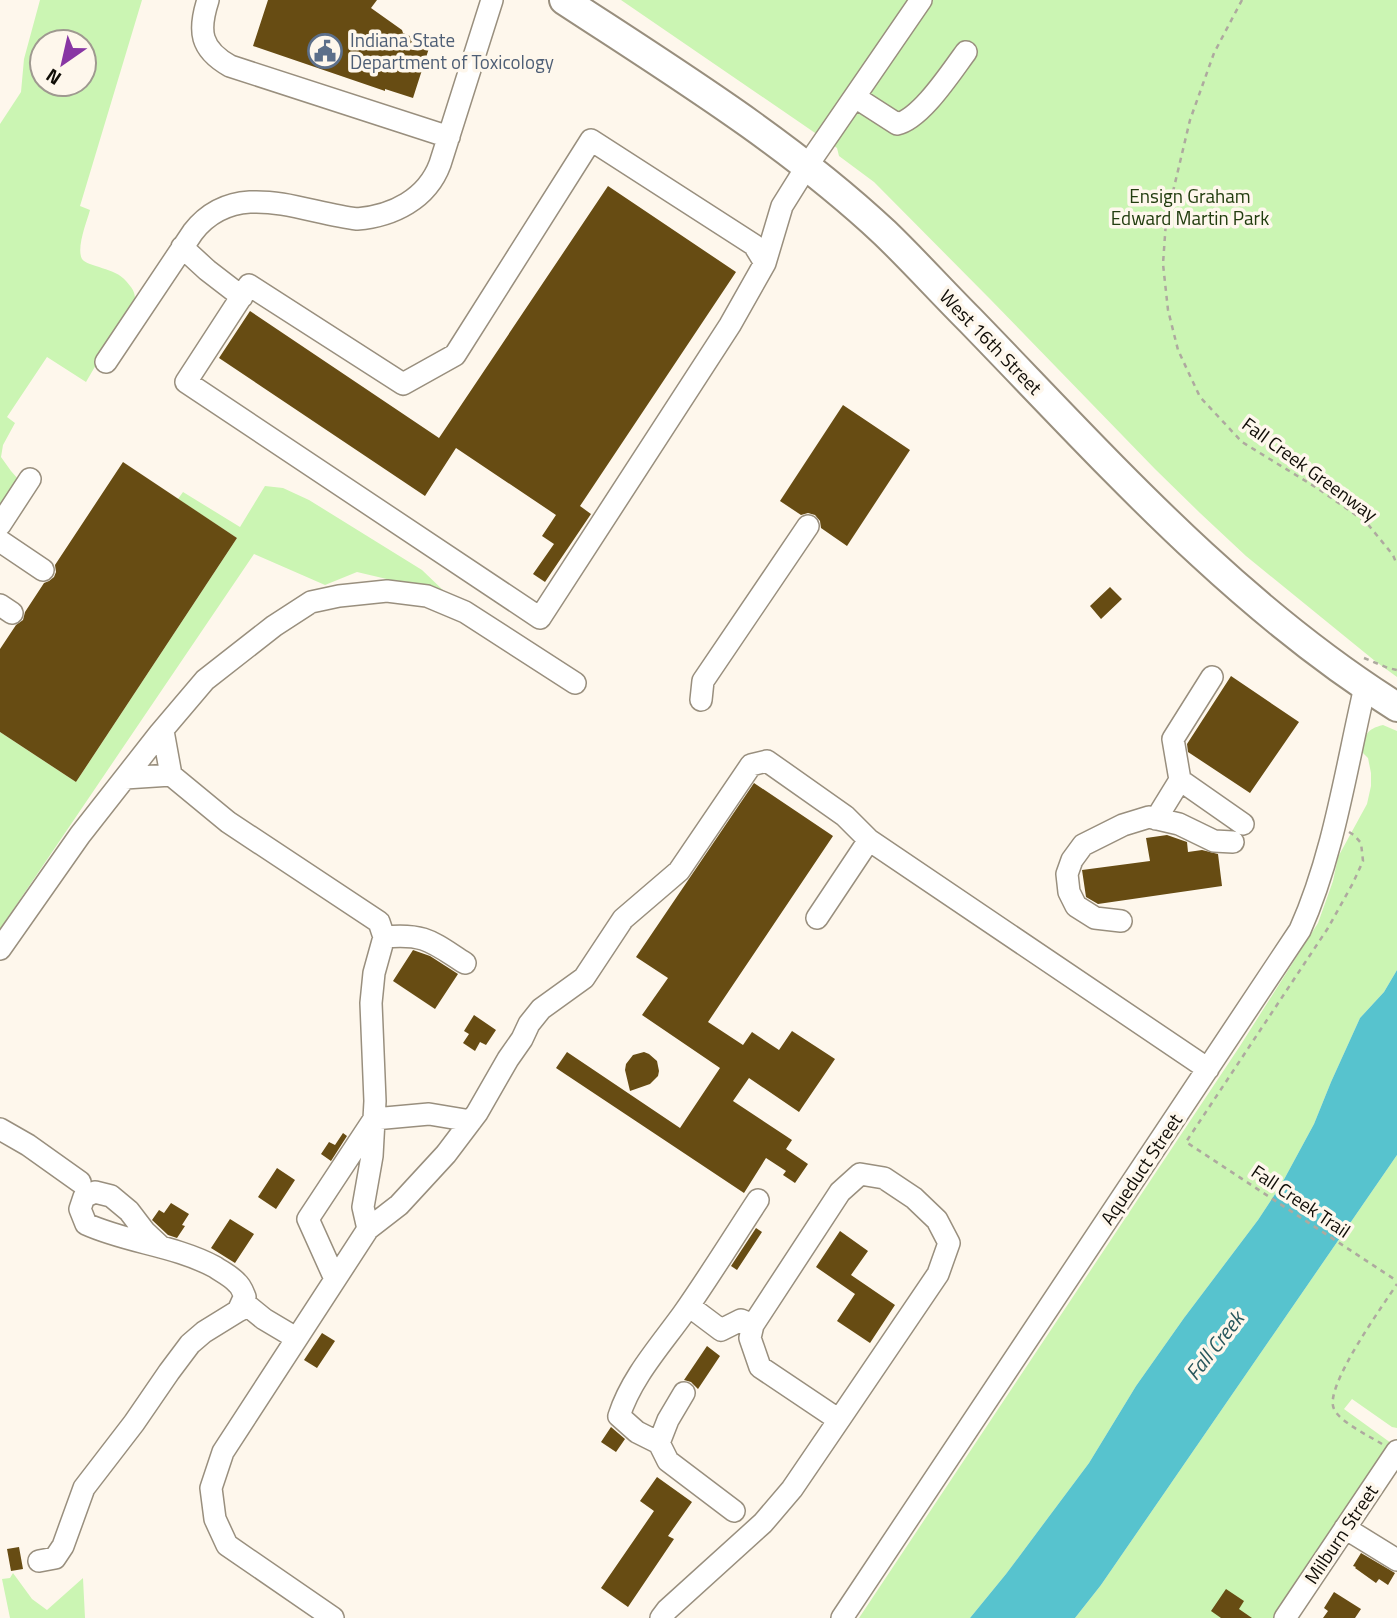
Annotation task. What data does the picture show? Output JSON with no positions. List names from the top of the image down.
{
  "streets": {
    "main road": ["West 16th Street"],
    "street": ["Aqueduct Street", "Milburn Street"],
    "path": ["Fall Creek Greenway", "Fall Creek Trail"]
  },
  "crossings": [
    ["West 16th Street", "Aqueduct Street"],
    ["Fall Creek Trail", "Milburn Street"]
  ],
  "water": ["Fall Creek"],
  "parks": ["Ensign Graham Edward Martin Park"],
  "places": {
    "public building": ["Indiana State Department of Toxicology"]
  },
  "north": "bottom left"
}
